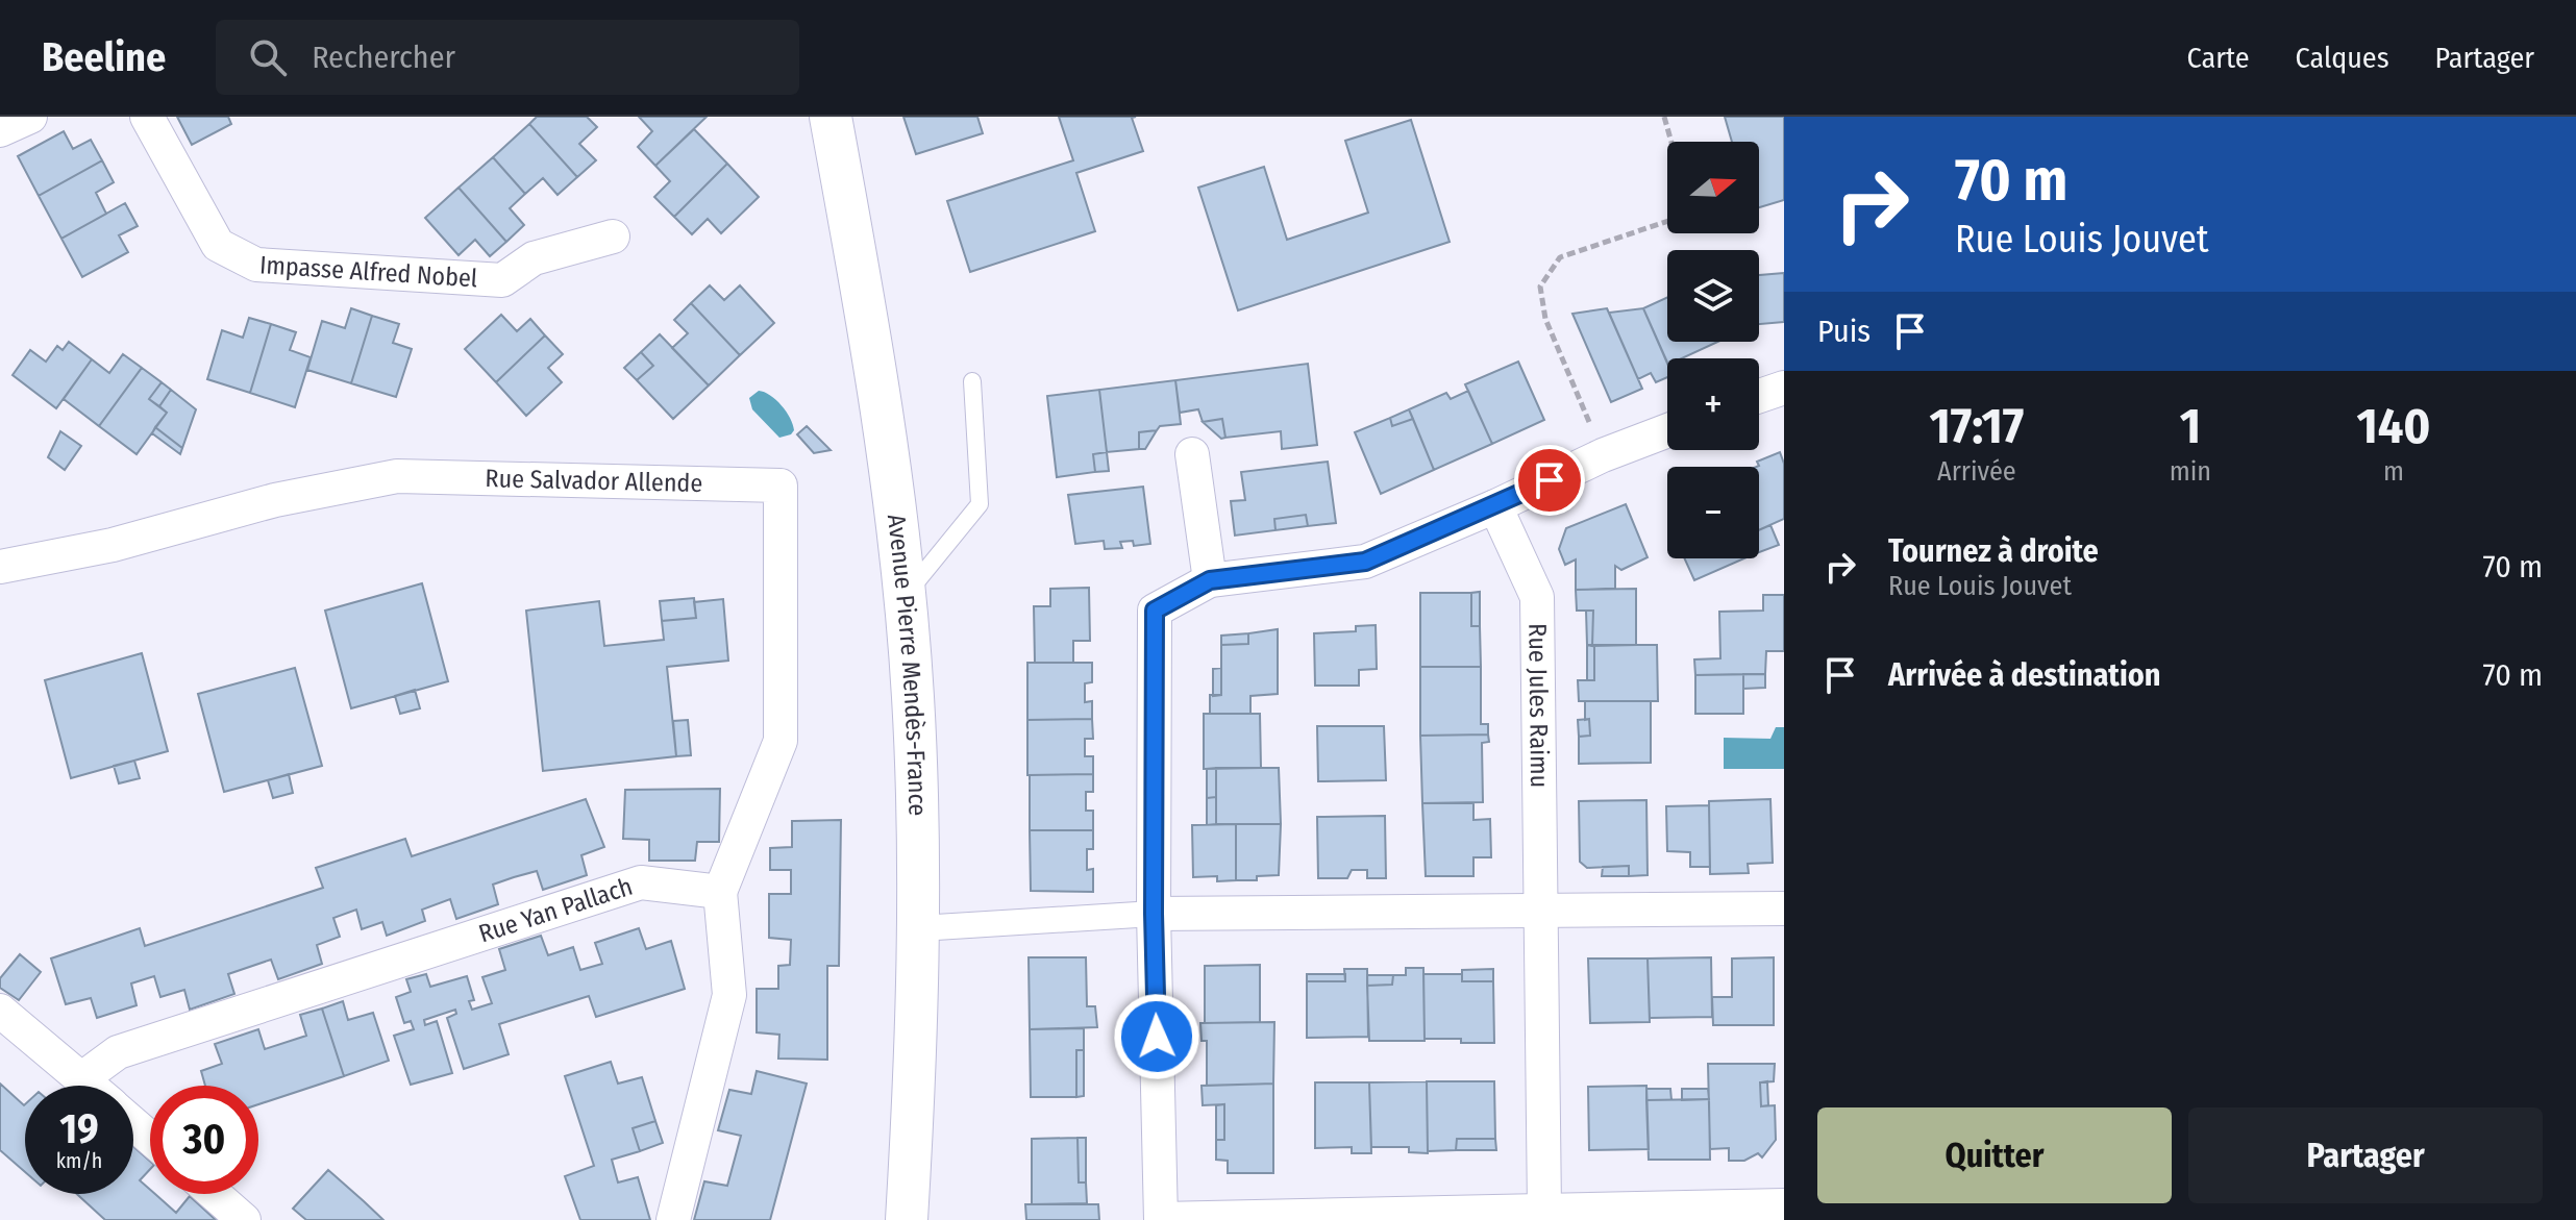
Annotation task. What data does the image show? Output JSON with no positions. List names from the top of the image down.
{
  "streets": {
    "street": [
      "Impasse Alfred Nobel",
      "Rue Salvador Allende",
      "Avenue Pierre Mendès-France",
      "Rue Jules Raimu",
      "Rue Yan Pallach"
    ]
  },
  "crossings": [
    ["Rue Salvador Allende", "Rue Yan Pallach"]
  ],
  "north": "right",
  "page": {
    "header": "Beeline",
    "search": "Rechercher",
    "nav": ["Carte", "Calques", "Partager"],
    "turn": ["70 m", "Rue Louis Jouvet"],
    "map_buttons": ["+", "−"],
    "then": "Puis",
    "eta": [
      "17:17",
      "Arrivée",
      "1",
      "min",
      "140",
      "m"
    ],
    "list": [
      {
        "name": "Tournez à droite",
        "note": "Rue Louis Jouvet",
        "value": "70 m"
      },
      {
        "name": "Arrivée à destination",
        "value": "70 m"
      }
    ],
    "speed": "19 km/h",
    "limit": "30",
    "buttons": ["Quitter", "Partager"]
  }
}
